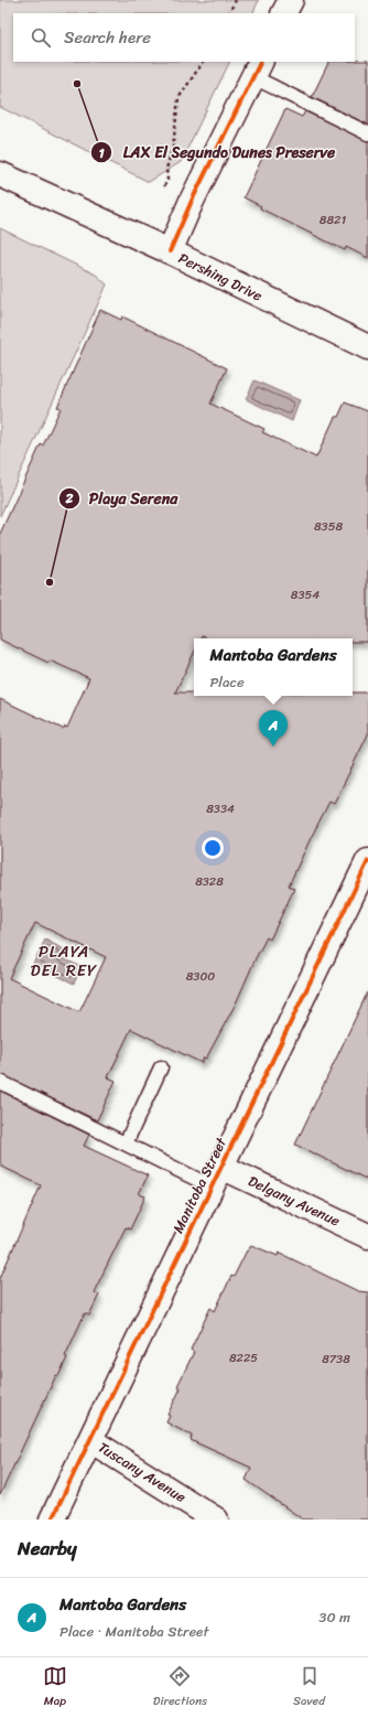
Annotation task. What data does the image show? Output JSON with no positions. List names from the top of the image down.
{
  "streets": {
    "street": [
      "Pershing Drive",
      "Manitoba Street",
      "Delgany Avenue",
      "Tuscany Avenue"
    ]
  },
  "crossings": [
    ["Manitoba Street", "Delgany Avenue"],
    ["Manitoba Street", "Tuscany Avenue"]
  ],
  "districts": ["PLAYA DEL REY"],
  "places": ["LAX El Segundo Dunes Preserve", "Playa Serena"],
  "house_numbers": [
    "8821",
    "8358",
    "8354",
    "8334",
    "8328",
    "8300",
    "8225",
    "8738"
  ],
  "page": {
    "search": "Search here",
    "popup": ["Mantoba Gardens", "Place"],
    "pins": "A",
    "heading": "Nearby",
    "list": [
      {
        "mark": "A",
        "name": "Mantoba Gardens",
        "note": "Place · Manitoba Street",
        "value": "30 m"
      }
    ],
    "nav": ["Map", "Directions", "Saved"]
  }
}
